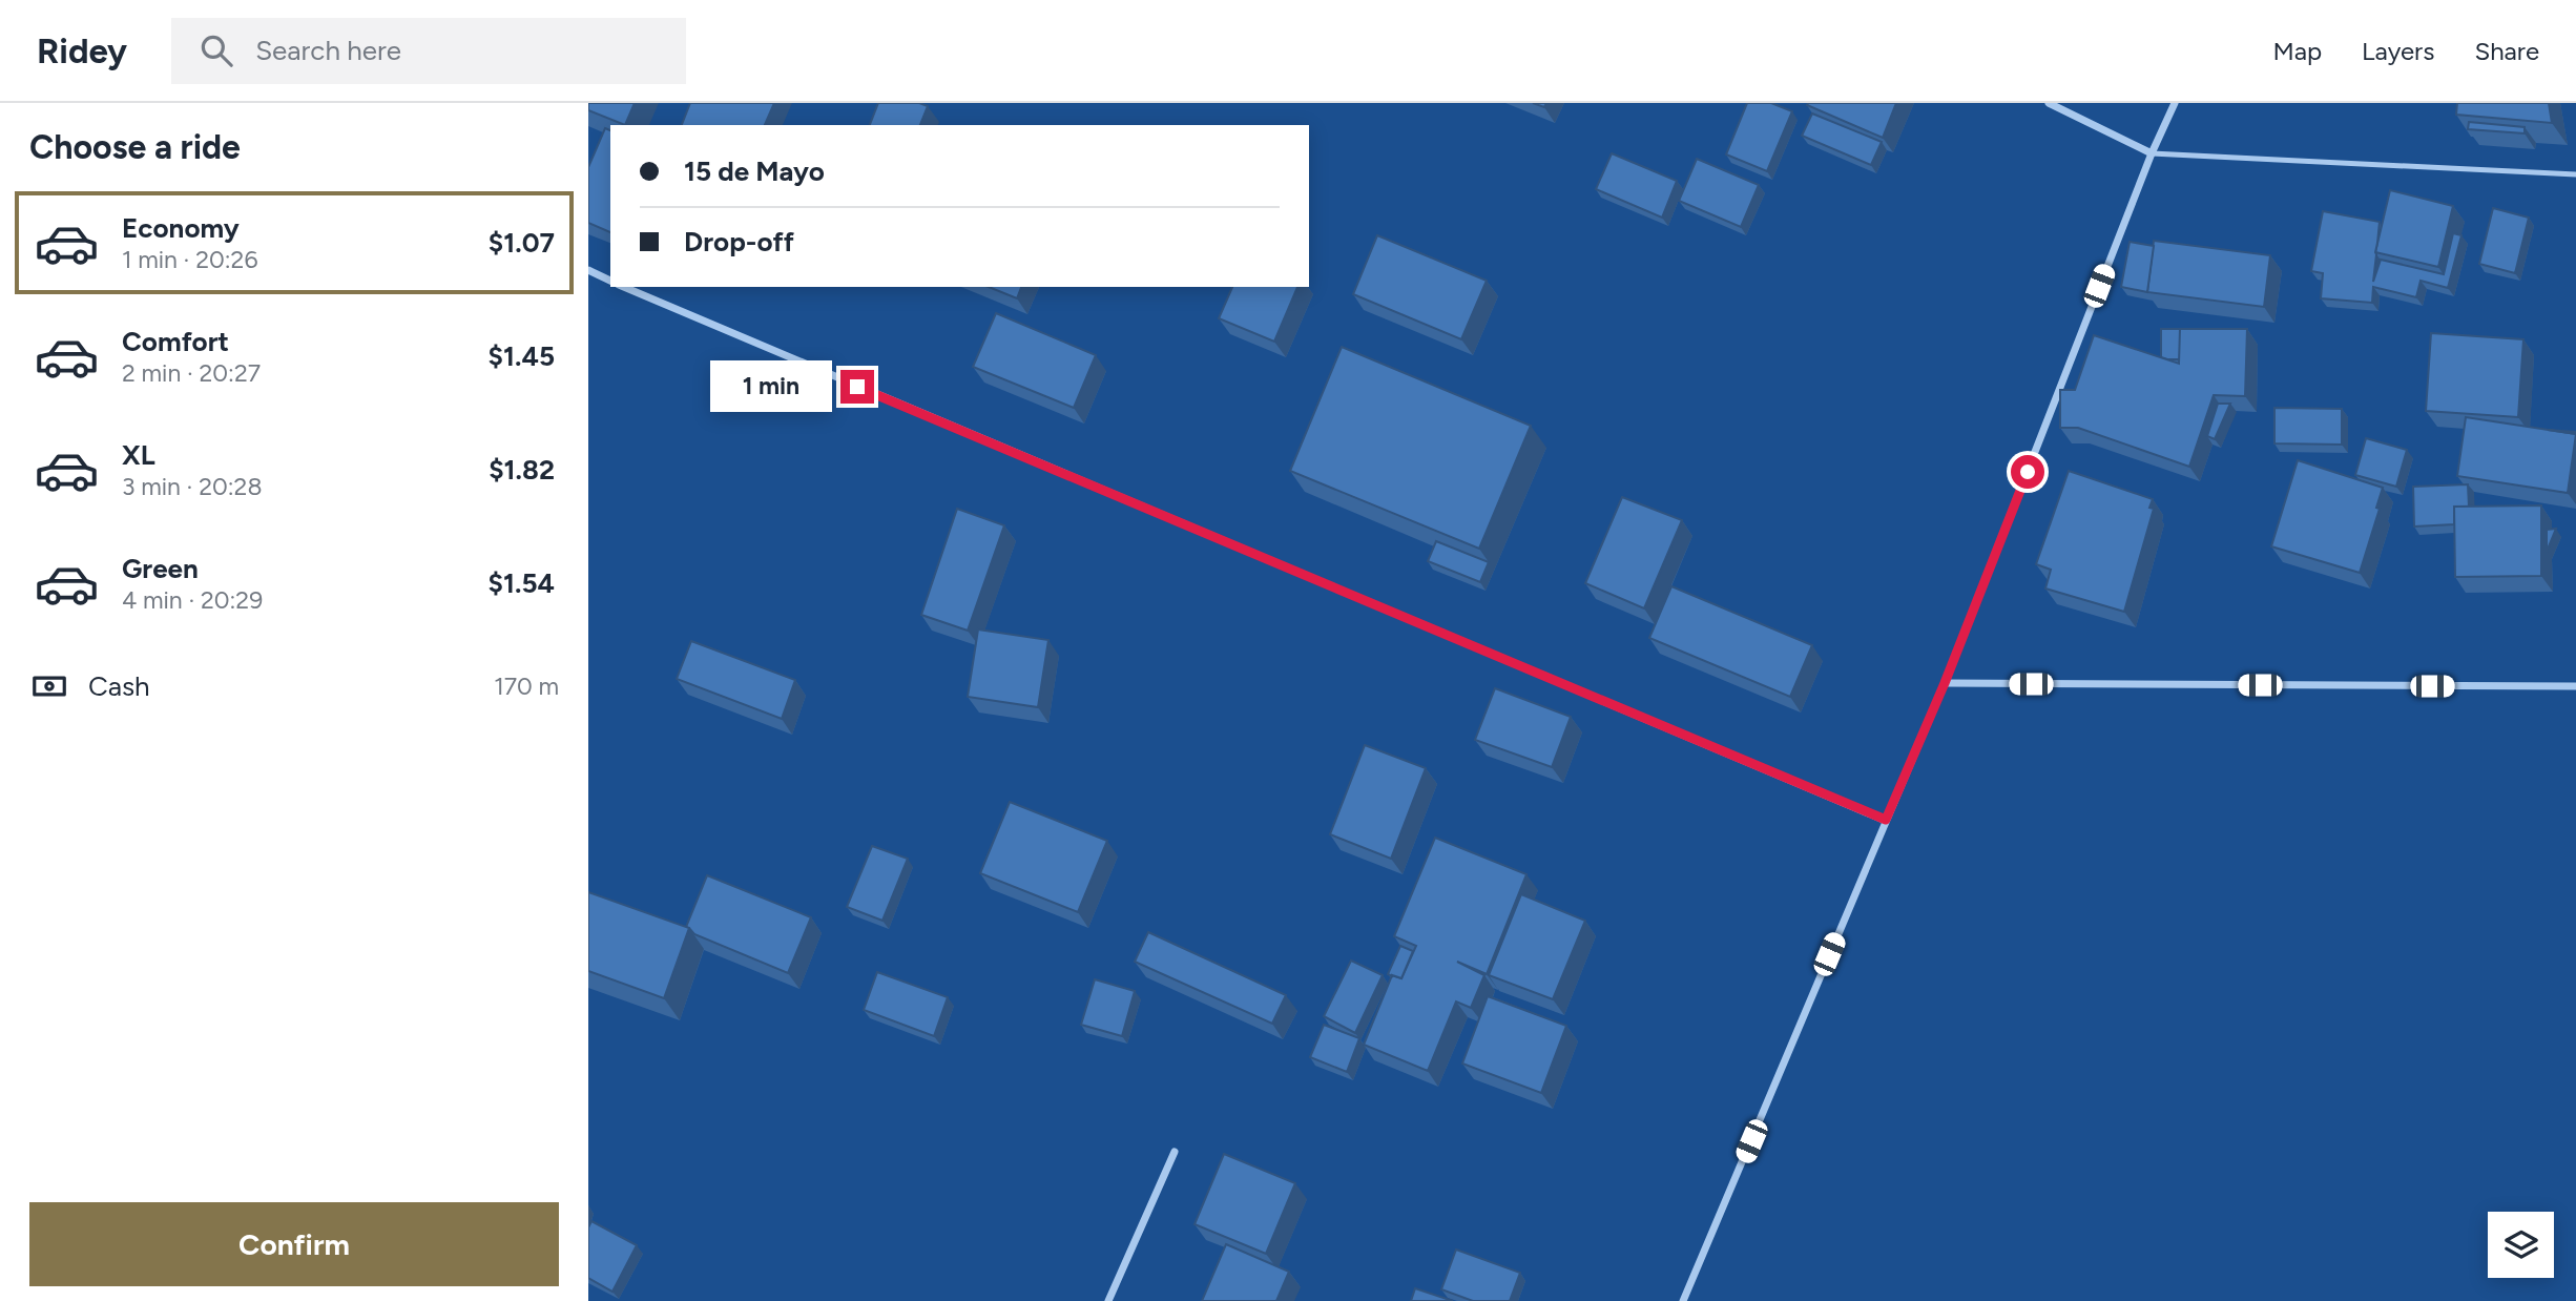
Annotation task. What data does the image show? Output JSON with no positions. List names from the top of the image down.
{
  "page": {
    "header": "Ridey",
    "search": "Search here",
    "nav": ["Map", "Layers", "Share"],
    "heading": "Choose a ride",
    "banner": ["15 de Mayo", "Drop-off"],
    "list": [
      {
        "name": "Economy",
        "note": "1 min · 20:26",
        "value": "$1.07"
      },
      {
        "name": "Comfort",
        "note": "2 min · 20:27",
        "value": "$1.45"
      },
      {
        "name": "XL",
        "note": "3 min · 20:28",
        "value": "$1.82"
      },
      {
        "name": "Green",
        "note": "4 min · 20:29",
        "value": "$1.54"
      }
    ],
    "bubble": "1 min",
    "pay": ["Cash", "170 m"],
    "buttons": "Confirm"
  }
}
